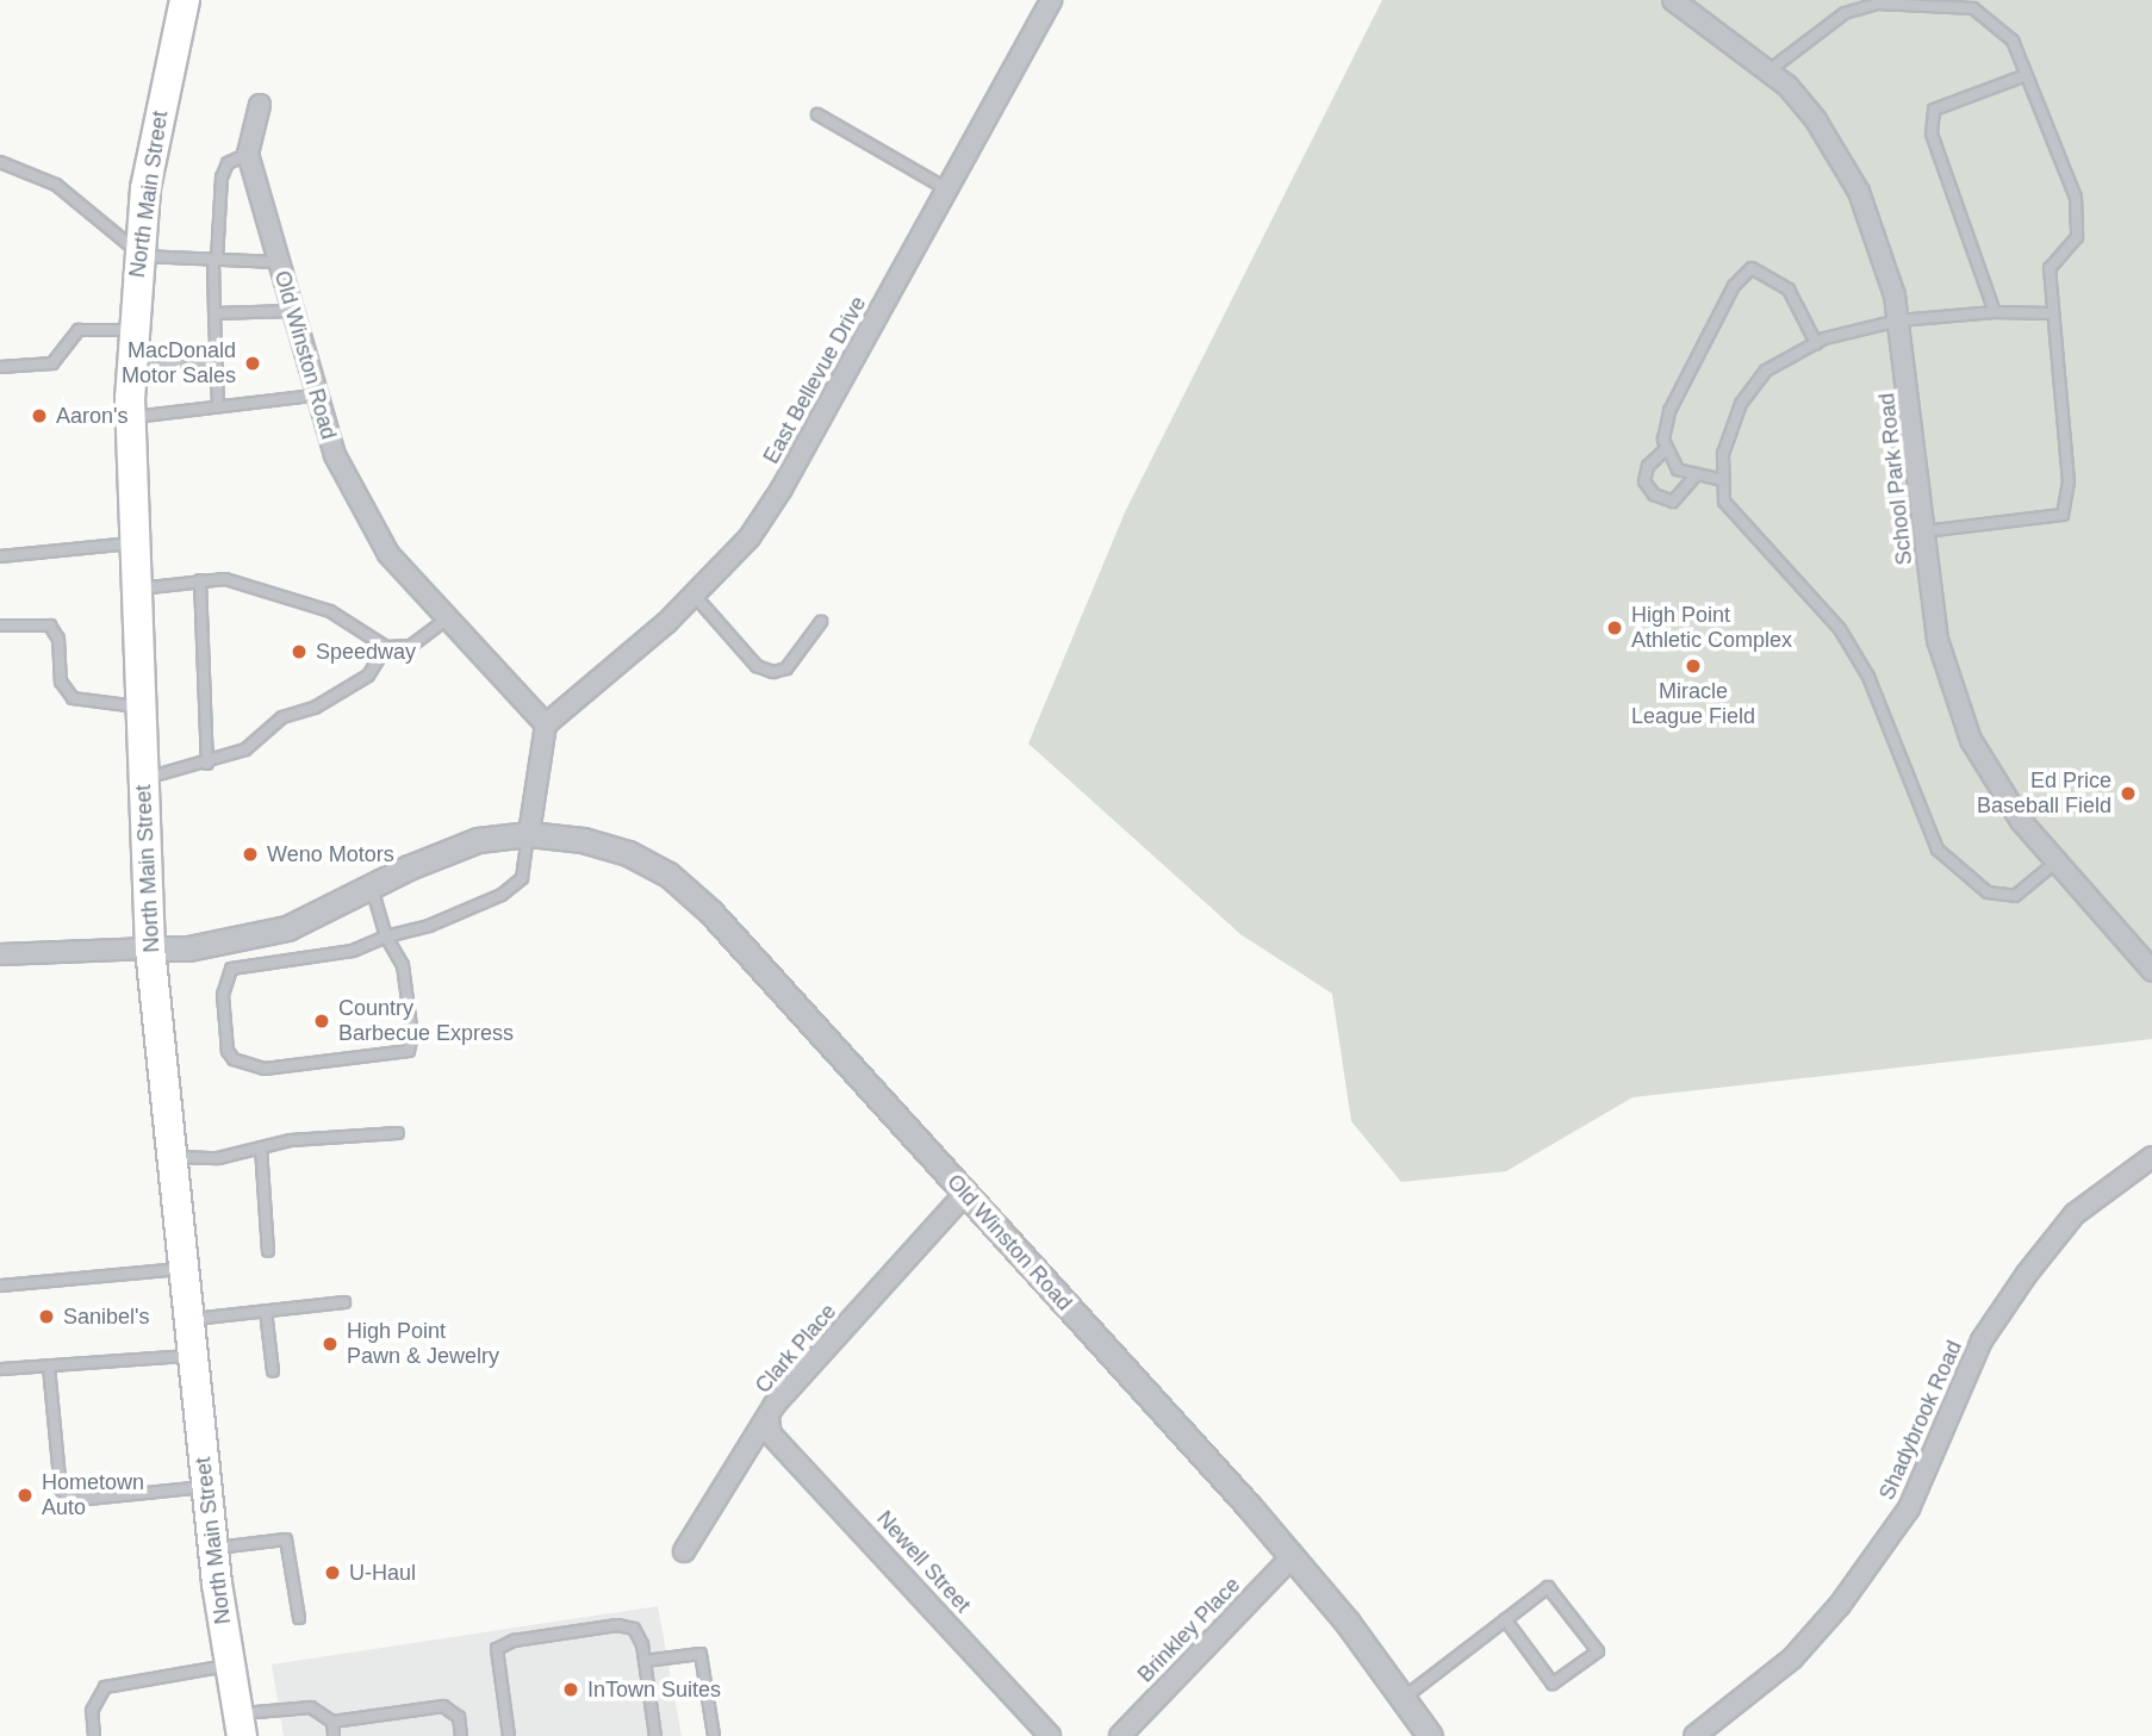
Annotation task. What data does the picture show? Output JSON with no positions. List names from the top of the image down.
{
  "streets": {
    "main road": ["North Main Street"],
    "street": [
      "Old Winston Road",
      "East Bellevue Drive",
      "School Park Road",
      "Clark Place",
      "Shadybrook Road",
      "Newell Street",
      "Brinkley Place"
    ]
  },
  "crossings": [
    ["North Main Street", "Old Winston Road"],
    ["Old Winston Road", "East Bellevue Drive"],
    ["Old Winston Road", "Clark Place"],
    ["Old Winston Road", "Brinkley Place"],
    ["Clark Place", "Newell Street"]
  ],
  "places": [
    "MacDonald Motor Sales",
    "Aaron's",
    "High Point Athletic Complex",
    "Speedway",
    "Miracle League Field",
    "Ed Price Baseball Field",
    "Weno Motors",
    "Country Barbecue Express",
    "Sanibel's",
    "High Point Pawn & Jewelry",
    "Hometown Auto",
    "U-Haul",
    "InTown Suites"
  ]
}
